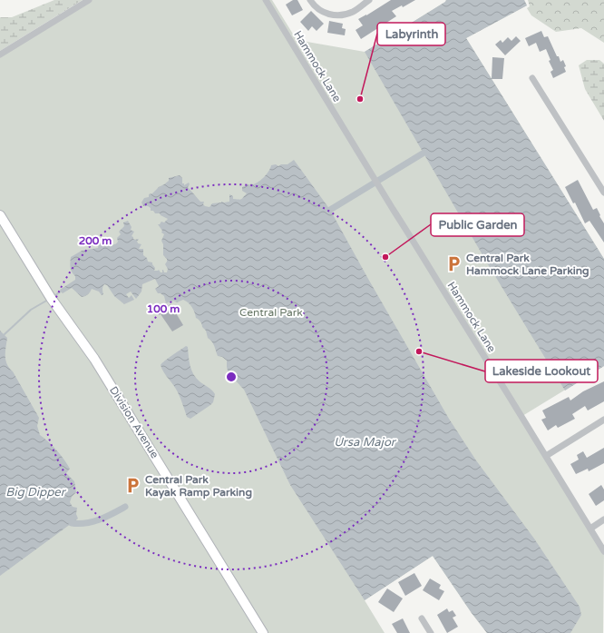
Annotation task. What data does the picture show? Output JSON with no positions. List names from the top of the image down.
{
  "streets": {
    "street": ["Hammock Lane", "Division Avenue"]
  },
  "water": ["Ursa Major", "Big Dipper"],
  "parks": ["Central Park"],
  "places": {
    "other": ["Labyrinth", "Public Garden", "Lakeside Lookout"],
    "parking": ["Central Park Hammock Lane Parking", "Central Park Kayak Ramp Parking"]
  },
  "rings": ["200 m", "100 m"]
}
